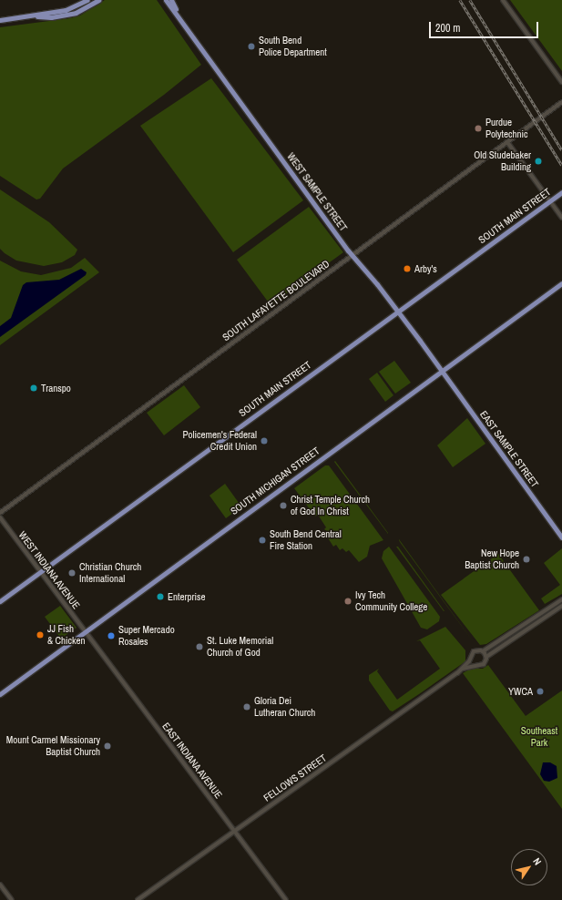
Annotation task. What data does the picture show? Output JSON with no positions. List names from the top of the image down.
{
  "streets": {
    "main road": [
      "WEST SAMPLE STREET",
      "SOUTH MAIN STREET",
      "EAST SAMPLE STREET",
      "SOUTH MICHIGAN STREET"
    ],
    "street": [
      "SOUTH LAFAYETTE BOULEVARD",
      "WEST INDIANA AVENUE",
      "EAST INDIANA AVENUE",
      "FELLOWS STREET"
    ]
  },
  "crossings": [
    ["WEST SAMPLE STREET", "SOUTH MAIN STREET"],
    ["WEST SAMPLE STREET", "SOUTH LAFAYETTE BOULEVARD"],
    ["WEST SAMPLE STREET", "EAST SAMPLE STREET"],
    ["WEST SAMPLE STREET", "SOUTH MICHIGAN STREET"],
    ["SOUTH MAIN STREET", "WEST INDIANA AVENUE"],
    ["EAST SAMPLE STREET", "SOUTH MICHIGAN STREET"],
    ["SOUTH MICHIGAN STREET", "WEST INDIANA AVENUE"],
    ["SOUTH MICHIGAN STREET", "EAST INDIANA AVENUE"],
    ["WEST INDIANA AVENUE", "EAST INDIANA AVENUE"],
    ["EAST INDIANA AVENUE", "FELLOWS STREET"]
  ],
  "parks": ["Southeast Park"],
  "places": [
    "South Bend Police Department",
    "Purdue Polytechnic",
    "Old Studebaker Building",
    "Arby's",
    "Transpo",
    "Policemen's Federal Credit Union",
    "Christ Temple Church of God In Christ",
    "South Bend Central Fire Station",
    "New Hope Baptist Church",
    "Christian Church International",
    "Enterprise",
    "Ivy Tech Community College",
    "JJ Fish & Chicken",
    "Super Mercado Rosales",
    "St. Luke Memorial Church of God",
    "YWCA",
    "Gloria Dei Lutheran Church",
    "Mount Carmel Missionary Baptist Church"
  ],
  "scale_bar": "200 m",
  "north": "top right"
}
